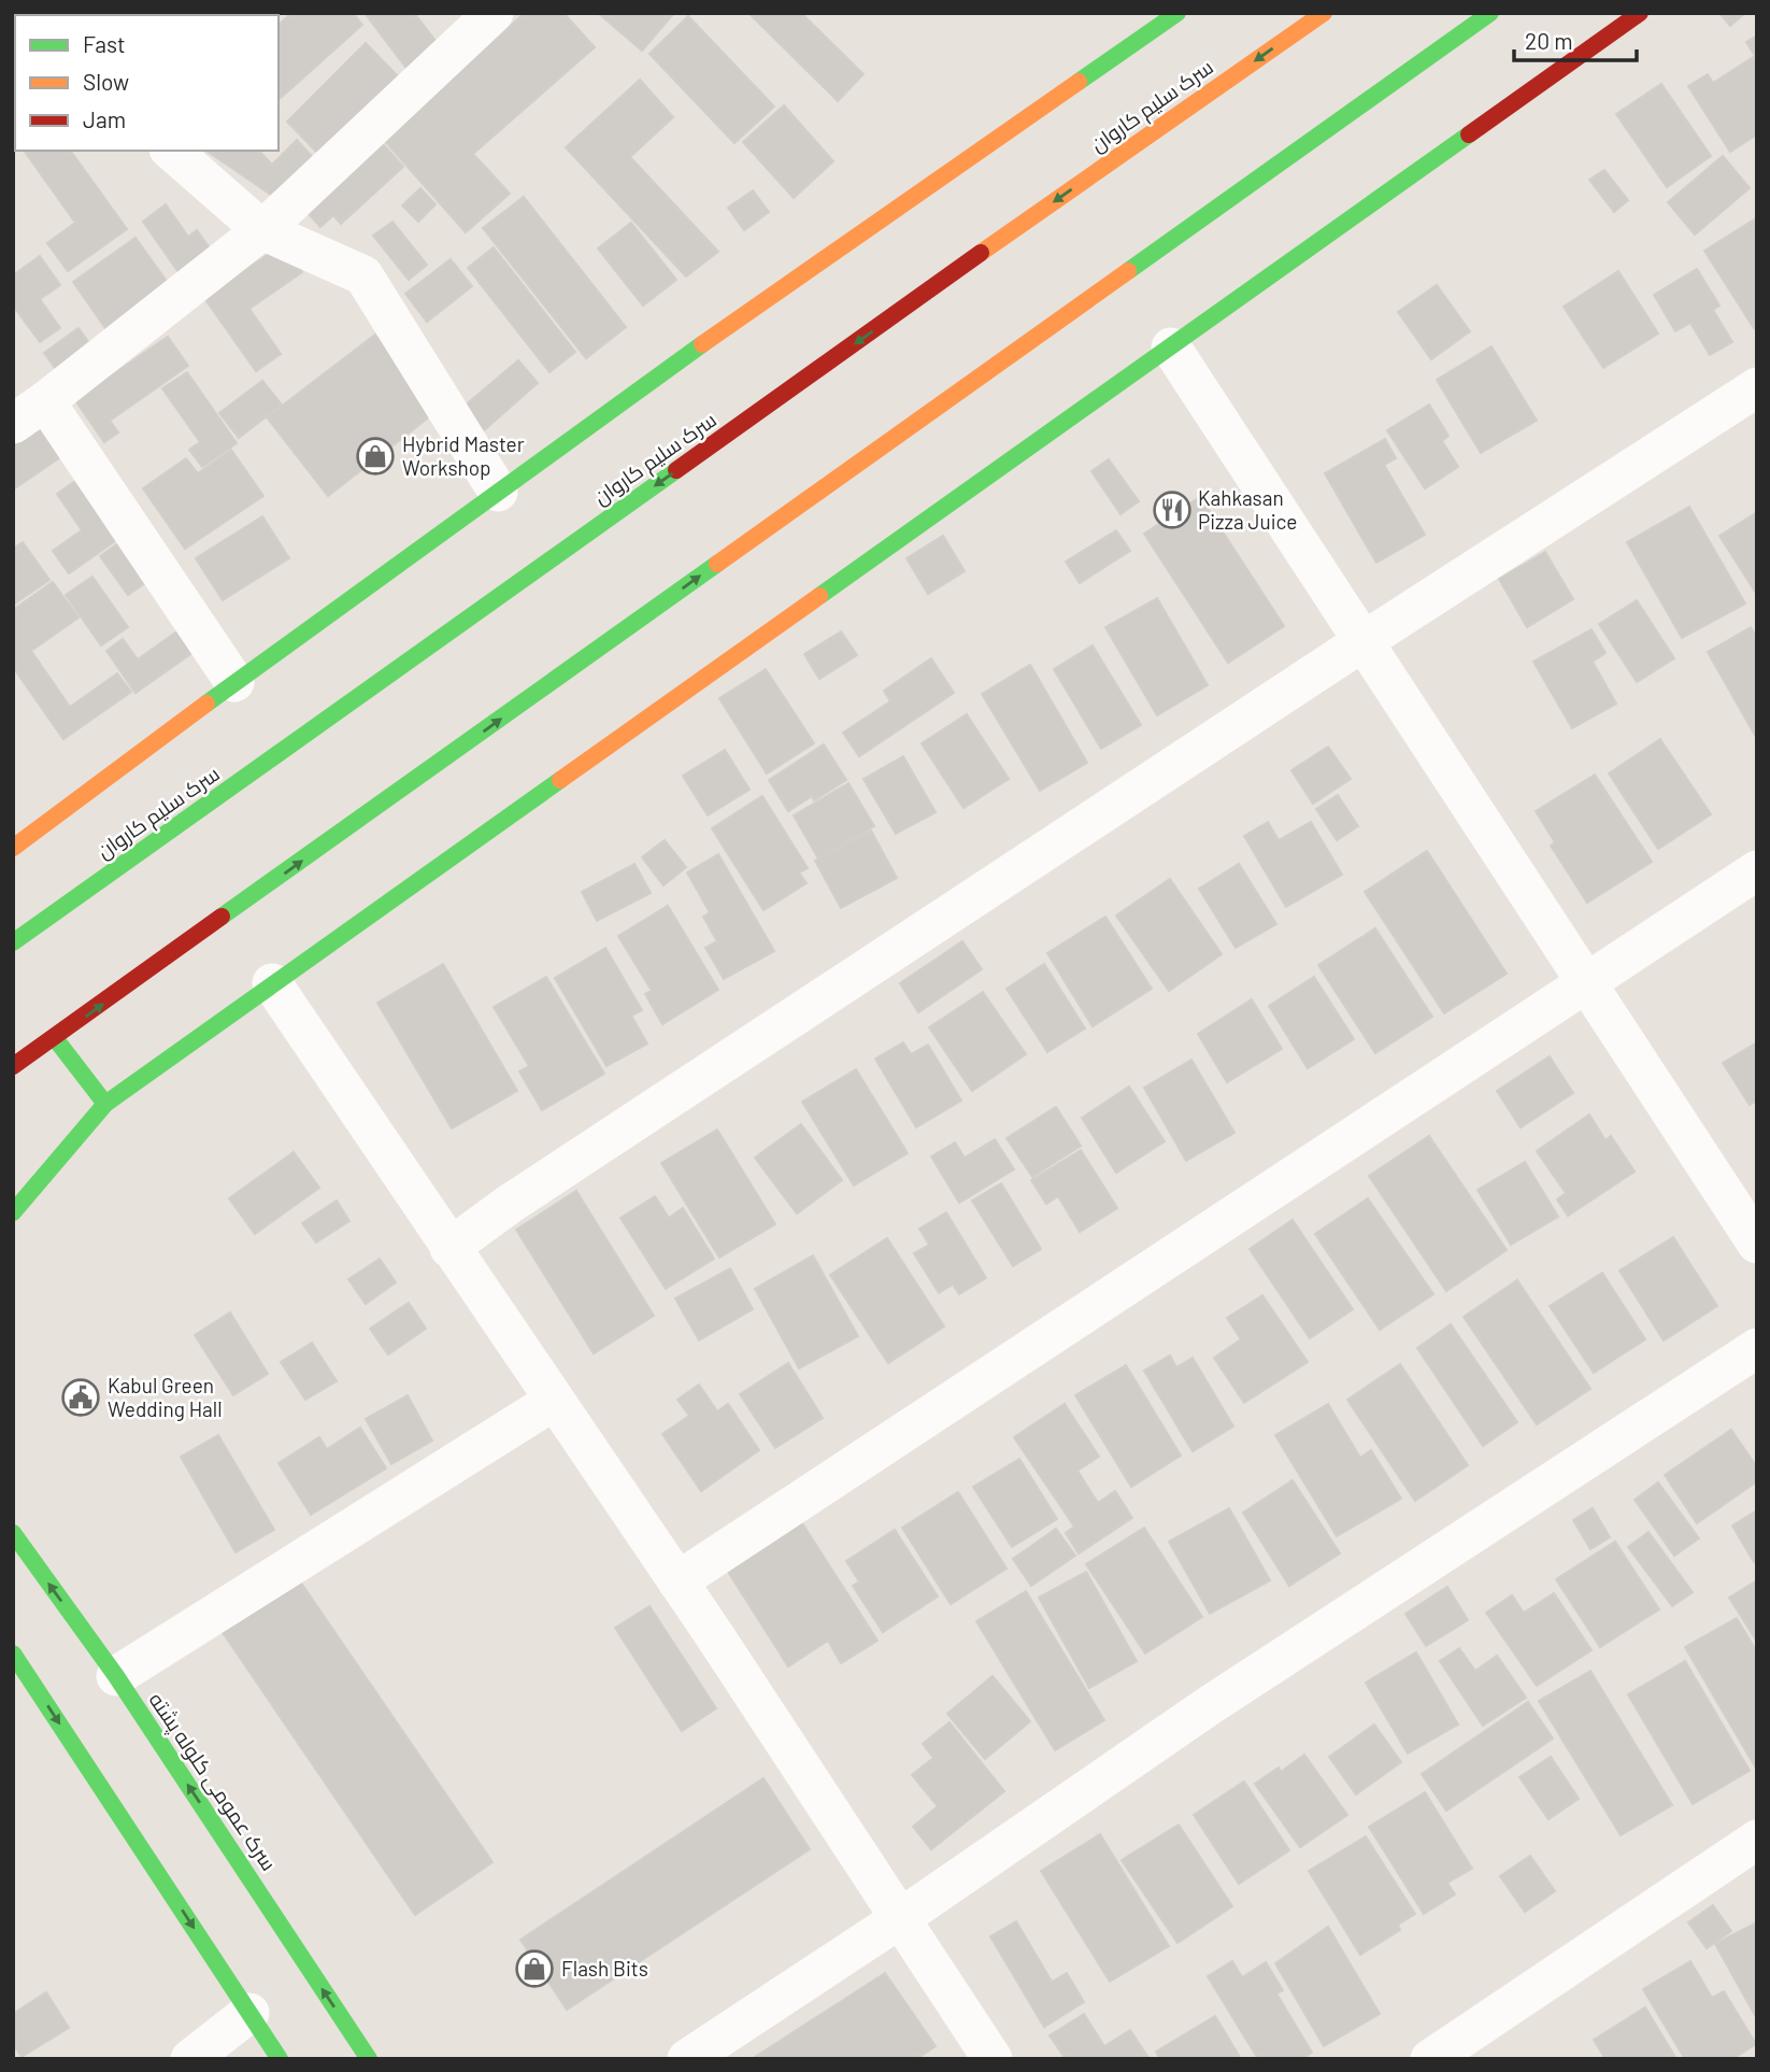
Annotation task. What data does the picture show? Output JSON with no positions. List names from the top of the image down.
{
  "streets": {
    "main road": ["سرک سلیم کاروان", "سرک عمومی کلوله پشته"]
  },
  "places": {
    "shop": ["Hybrid Master Workshop", "Flash Bits"],
    "restaurant": ["Kahkasan Pizza Juice"],
    "public building": ["Kabul Green Wedding Hall"]
  },
  "legend": ["Fast", "Slow", "Jam"],
  "scale_bar": "20 m"
}
